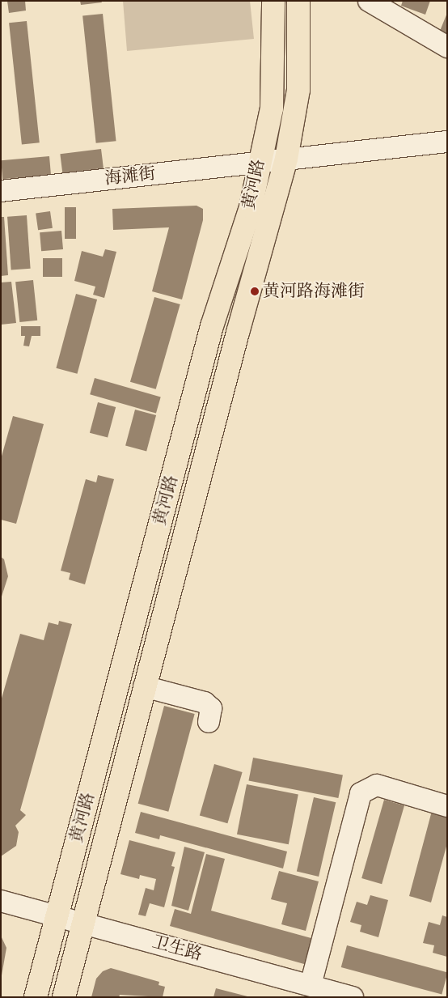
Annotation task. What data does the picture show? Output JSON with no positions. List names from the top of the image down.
{
  "streets": {
    "main road": ["黄河路"],
    "street": ["海滩街", "卫生路"]
  },
  "crossings": [
    ["海滩街", "黄河路"],
    ["黄河路", "卫生路"]
  ],
  "places": ["黄河路海滩街"]
}
